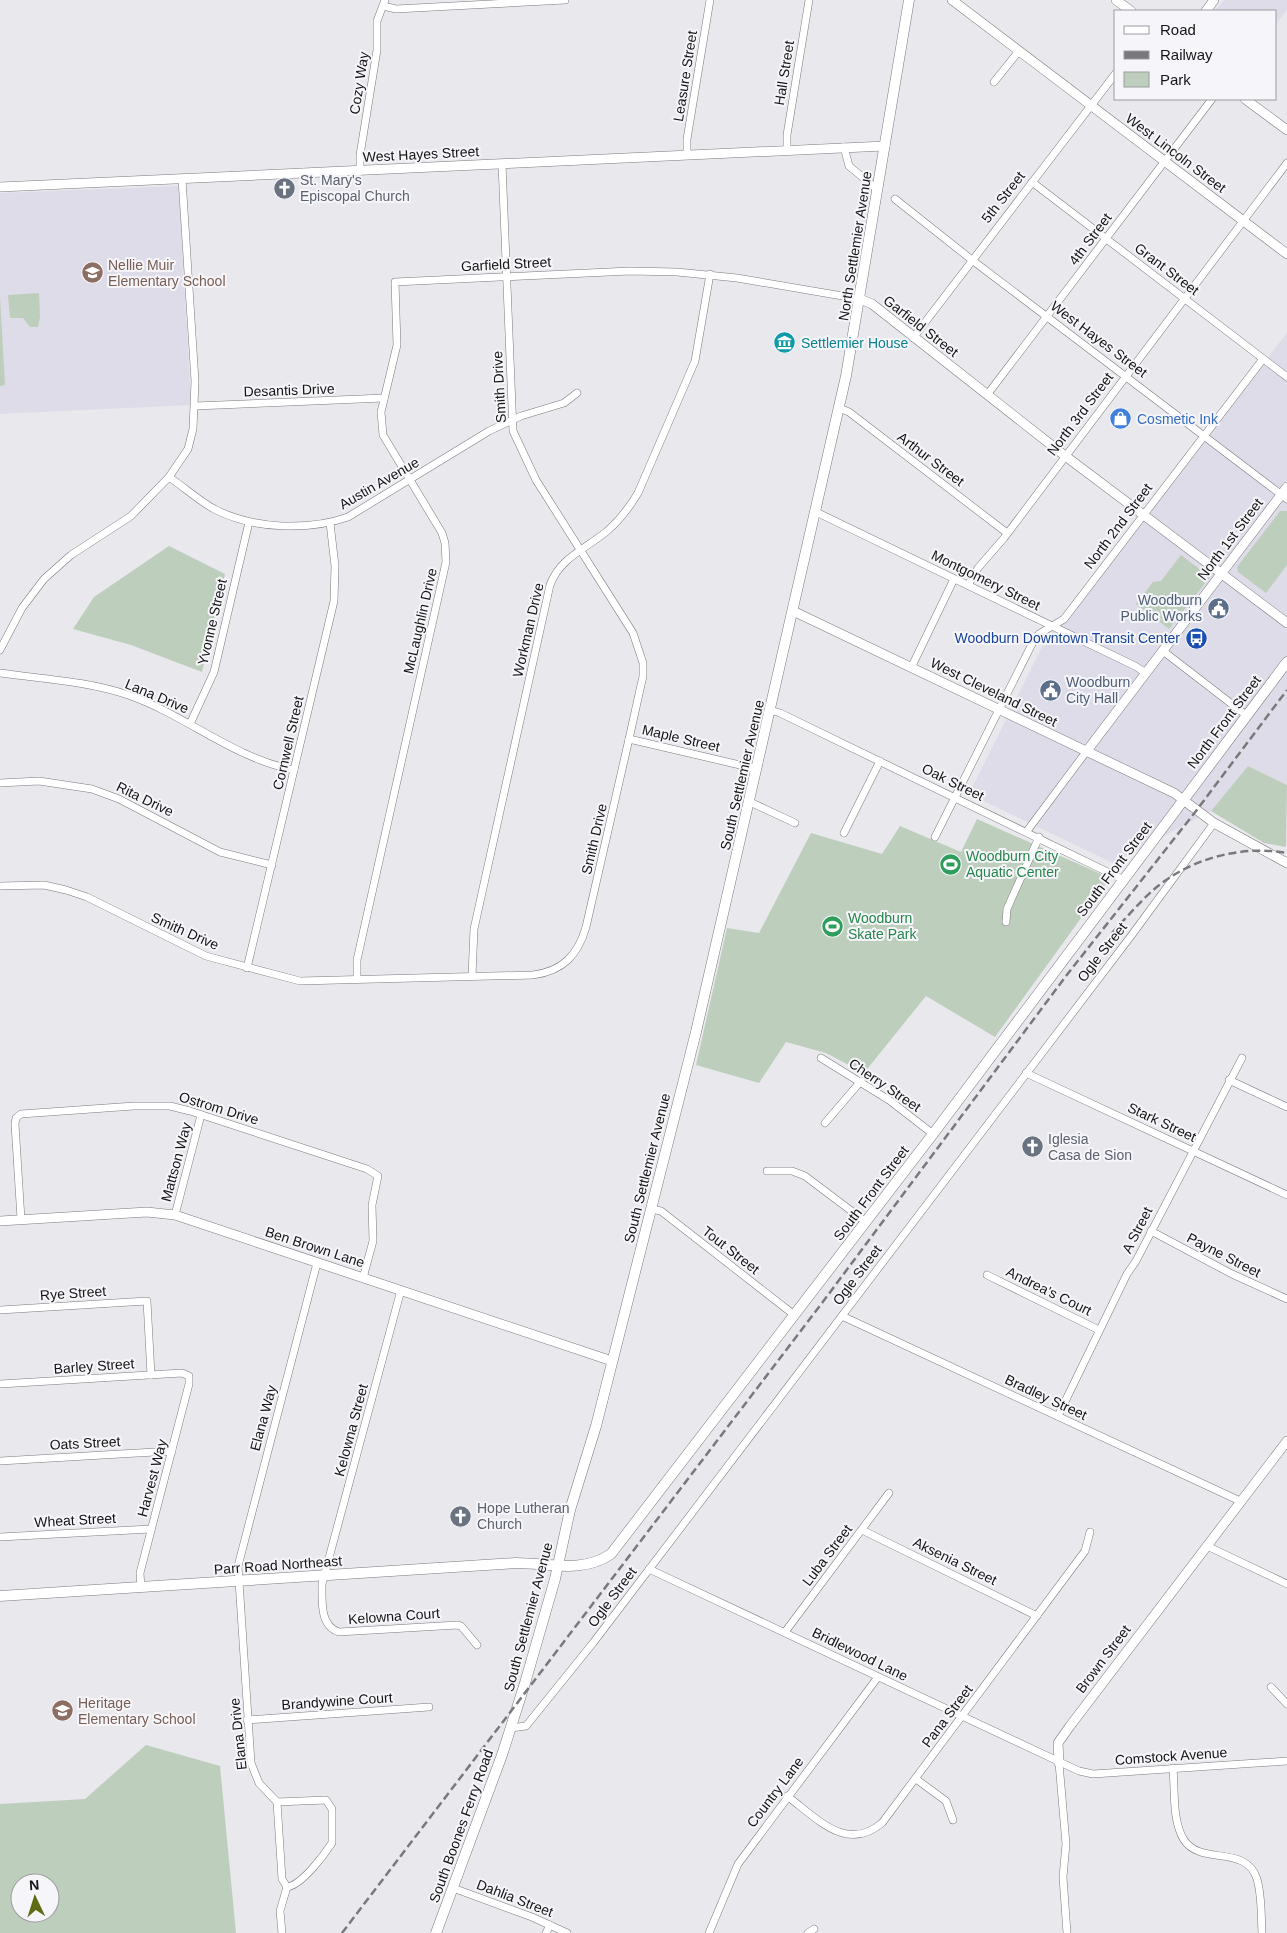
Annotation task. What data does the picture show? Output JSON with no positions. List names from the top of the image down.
{
  "streets": {
    "main road": [
      "North Settlemier Avenue",
      "North Front Street",
      "South Settlemier Avenue",
      "South Front Street",
      "Parr Road Northeast",
      "South Boones Ferry Road"
    ],
    "street": [
      "Hall Street",
      "Leasure Street",
      "Cozy Way",
      "West Lincoln Street",
      "West Hayes Street",
      "5th Street",
      "4th Street",
      "Garfield Street",
      "Grant Street",
      "Smith Drive",
      "Desantis Drive",
      "North 3rd Street",
      "Arthur Street",
      "Austin Avenue",
      "North 2nd Street",
      "North 1st Street",
      "Montgomery Street",
      "McLaughlin Drive",
      "Yvonne Street",
      "Workman Drive",
      "West Cleveland Street",
      "Lana Drive",
      "Maple Street",
      "Cornwell Street",
      "Oak Street",
      "Rita Drive",
      "Ogle Street",
      "Cherry Street",
      "Ostrom Drive",
      "Stark Street",
      "Mattson Way",
      "A Street",
      "Ben Brown Lane",
      "Tout Street",
      "Payne Street",
      "Andrea's Court",
      "Rye Street",
      "Barley Street",
      "Bradley Street",
      "Elana Way",
      "Kelowna Street",
      "Oats Street",
      "Harvest Way",
      "Wheat Street",
      "Luba Street",
      "Aksenia Street",
      "Kelowna Court",
      "Bridlewood Lane",
      "Brown Street",
      "Brandywine Court",
      "Pana Street",
      "Elana Drive",
      "Comstock Avenue",
      "Country Lane",
      "Dahlia Street"
    ]
  },
  "crossings": [
    ["Hall Street", "West Hayes Street"],
    ["Leasure Street", "West Hayes Street"],
    ["Cozy Way", "West Hayes Street"],
    ["West Lincoln Street", "5th Street"],
    ["West Lincoln Street", "4th Street"],
    ["West Lincoln Street", "North 3rd Street"],
    ["West Hayes Street", "5th Street"],
    ["West Hayes Street", "4th Street"],
    ["West Hayes Street", "North Settlemier Avenue"],
    ["West Hayes Street", "Smith Drive"],
    ["West Hayes Street", "North 3rd Street"],
    ["West Hayes Street", "North 2nd Street"],
    ["West Hayes Street", "North 1st Street"],
    ["5th Street", "Garfield Street"],
    ["5th Street", "Grant Street"],
    ["4th Street", "Garfield Street"],
    ["4th Street", "Grant Street"],
    ["North Settlemier Avenue", "Garfield Street"],
    ["North Settlemier Avenue", "Arthur Street"],
    ["North Settlemier Avenue", "Montgomery Street"],
    ["North Settlemier Avenue", "West Cleveland Street"],
    ["North Settlemier Avenue", "South Settlemier Avenue"],
    ["Garfield Street", "Smith Drive"],
    ["Garfield Street", "North 3rd Street"],
    ["Garfield Street", "North 2nd Street"],
    ["Garfield Street", "North 1st Street"],
    ["Garfield Street", "McLaughlin Drive"],
    ["Garfield Street", "Workman Drive"],
    ["Grant Street", "North 3rd Street"],
    ["Grant Street", "North 2nd Street"],
    ["Smith Drive", "Austin Avenue"],
    ["Smith Drive", "McLaughlin Drive"],
    ["Smith Drive", "Workman Drive"],
    ["Smith Drive", "Maple Street"],
    ["Smith Drive", "Cornwell Street"],
    ["Desantis Drive", "McLaughlin Drive"],
    ["North 3rd Street", "Arthur Street"],
    ["North 3rd Street", "Montgomery Street"],
    ["Austin Avenue", "McLaughlin Drive"],
    ["Austin Avenue", "Yvonne Street"],
    ["Austin Avenue", "Cornwell Street"],
    ["North 2nd Street", "Montgomery Street"],
    ["North 2nd Street", "West Cleveland Street"],
    ["North 2nd Street", "Oak Street"],
    ["North 1st Street", "Montgomery Street"],
    ["North 1st Street", "West Cleveland Street"],
    ["Yvonne Street", "Lana Drive"],
    ["West Cleveland Street", "North Front Street"],
    ["West Cleveland Street", "South Settlemier Avenue"],
    ["West Cleveland Street", "South Front Street"],
    ["West Cleveland Street", "Ogle Street"],
    ["Lana Drive", "Cornwell Street"],
    ["North Front Street", "South Front Street"],
    ["Maple Street", "South Settlemier Avenue"],
    ["Cornwell Street", "Rita Drive"],
    ["South Settlemier Avenue", "Oak Street"],
    ["South Settlemier Avenue", "South Front Street"],
    ["South Settlemier Avenue", "Ogle Street"],
    ["South Settlemier Avenue", "Ben Brown Lane"],
    ["South Settlemier Avenue", "Tout Street"],
    ["South Settlemier Avenue", "Parr Road Northeast"],
    ["South Settlemier Avenue", "South Boones Ferry Road"],
    ["Oak Street", "South Front Street"],
    ["South Front Street", "Cherry Street"],
    ["South Front Street", "Tout Street"],
    ["South Front Street", "Parr Road Northeast"],
    ["Ogle Street", "Stark Street"],
    ["Ogle Street", "Bradley Street"],
    ["Ogle Street", "Bridlewood Lane"],
    ["Ogle Street", "South Boones Ferry Road"],
    ["Ostrom Drive", "Mattson Way"],
    ["Ostrom Drive", "Ben Brown Lane"],
    ["Stark Street", "A Street"],
    ["Mattson Way", "Ben Brown Lane"],
    ["A Street", "Payne Street"],
    ["A Street", "Andrea's Court"],
    ["A Street", "Bradley Street"],
    ["Ben Brown Lane", "Elana Way"],
    ["Ben Brown Lane", "Kelowna Street"],
    ["Rye Street", "Barley Street"],
    ["Barley Street", "Harvest Way"],
    ["Bradley Street", "Brown Street"],
    ["Elana Way", "Parr Road Northeast"],
    ["Elana Way", "Elana Drive"],
    ["Kelowna Street", "Parr Road Northeast"],
    ["Kelowna Street", "Kelowna Court"],
    ["Oats Street", "Harvest Way"],
    ["Harvest Way", "Wheat Street"],
    ["Harvest Way", "Parr Road Northeast"],
    ["Luba Street", "Aksenia Street"],
    ["Luba Street", "Bridlewood Lane"],
    ["Aksenia Street", "Pana Street"],
    ["Parr Road Northeast", "Kelowna Court"],
    ["Parr Road Northeast", "Elana Drive"],
    ["Bridlewood Lane", "Brown Street"],
    ["Bridlewood Lane", "Pana Street"],
    ["Bridlewood Lane", "Comstock Avenue"],
    ["Bridlewood Lane", "Country Lane"],
    ["Brown Street", "Comstock Avenue"],
    ["Brandywine Court", "Elana Drive"],
    ["Pana Street", "Country Lane"],
    ["South Boones Ferry Road", "Dahlia Street"]
  ],
  "places": {
    "church": ["St. Mary's Episcopal Church", "Iglesia Casa de Sion", "Hope Lutheran Church"],
    "school or university": ["Nellie Muir Elementary School", "Heritage Elementary School"],
    "museum": ["Settlemier House"],
    "shop": ["Cosmetic Ink"],
    "public building": ["Woodburn Public Works", "Woodburn City Hall"],
    "bus stop": ["Woodburn Downtown Transit Center"],
    "sports": ["Woodburn City Aquatic Center", "Woodburn Skate Park"]
  },
  "legend": ["Road", "Railway", "Park"],
  "north": "top"
}
